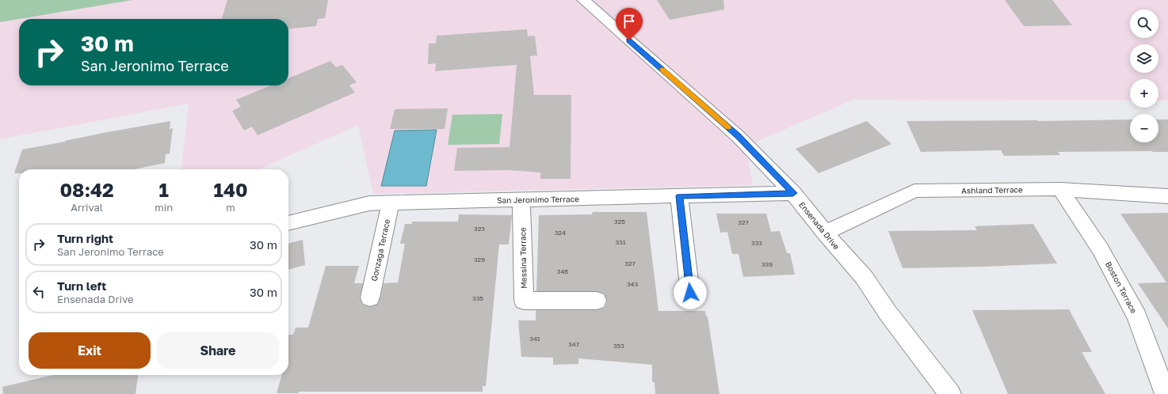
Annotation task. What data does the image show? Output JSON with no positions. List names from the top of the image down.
{
  "streets": {
    "street": [
      "Ashland Terrace",
      "San Jeronimo Terrace",
      "Ensenada Drive",
      "Gonzaga Terrace",
      "Messina Terrace",
      "Boston Terrace"
    ]
  },
  "crossings": [
    ["Ashland Terrace", "Ensenada Drive"],
    ["Ashland Terrace", "Boston Terrace"],
    ["San Jeronimo Terrace", "Ensenada Drive"],
    ["San Jeronimo Terrace", "Gonzaga Terrace"],
    ["San Jeronimo Terrace", "Messina Terrace"]
  ],
  "house_numbers": [
    "325",
    "327",
    "323",
    "324",
    "331",
    "333",
    "329",
    "327",
    "339",
    "346",
    "343",
    "335",
    "341",
    "347",
    "353"
  ],
  "page": {
    "map_buttons": ["+", "−"],
    "turn": ["30 m", "San Jeronimo Terrace"],
    "eta": [
      "08:42",
      "Arrival",
      "1",
      "min",
      "140",
      "m"
    ],
    "list": [
      {
        "name": "Turn right",
        "note": "San Jeronimo Terrace",
        "value": "30 m"
      },
      {
        "name": "Turn left",
        "note": "Ensenada Drive",
        "value": "30 m"
      }
    ],
    "buttons": ["Exit", "Share"]
  }
}
